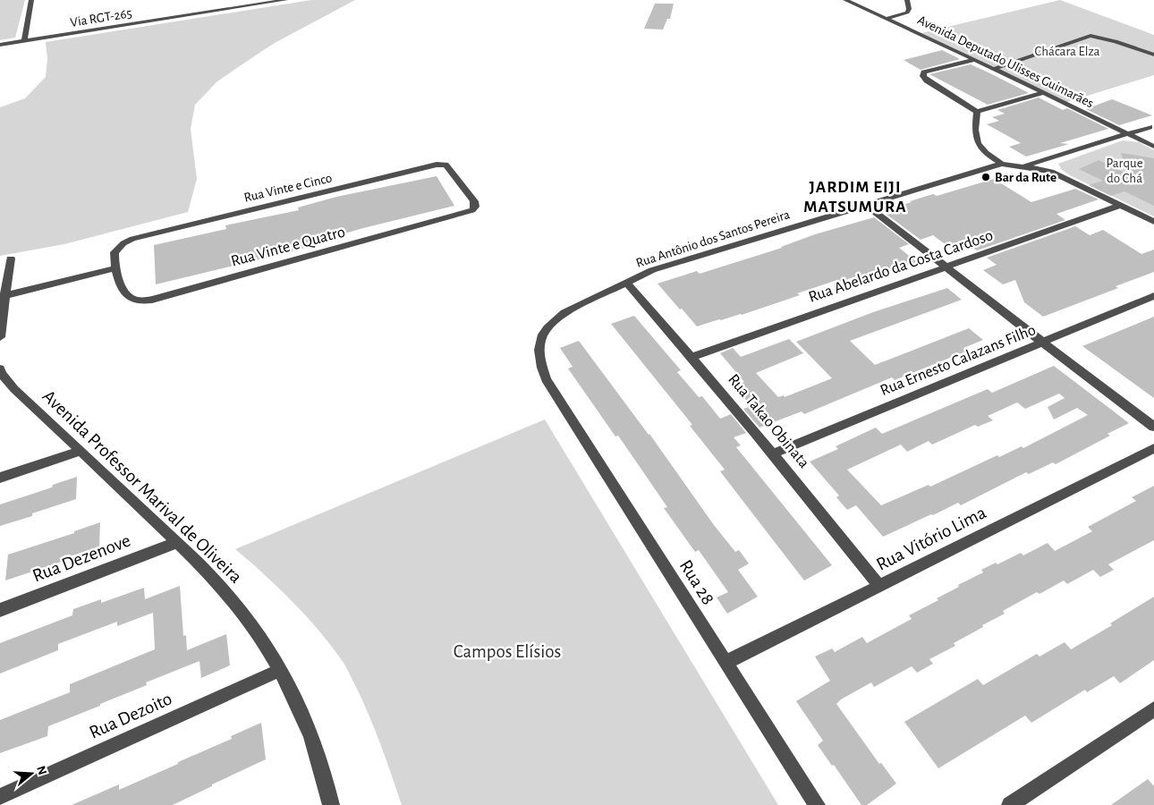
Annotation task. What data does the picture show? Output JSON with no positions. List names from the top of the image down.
{
  "streets": {
    "street": [
      "Via RGT-265",
      "Avenida Deputado Ulisses Guimarães",
      "Rua Vinte e Cinco",
      "Rua Antônio dos Santos Pereira",
      "Rua Vinte e Quatro",
      "Rua Abelardo da Costa Cardoso",
      "Rua Ernesto Calazans Filho",
      "Rua Takao Obinata",
      "Avenida Professor Marival de Oliveira",
      "Rua Vitório Lima",
      "Rua Dezenove",
      "Rua 28",
      "Rua Dezoito"
    ]
  },
  "crossings": [
    ["Rua Vinte e Cinco", "Rua Vinte e Quatro"],
    ["Rua Antônio dos Santos Pereira", "Rua Takao Obinata"],
    ["Rua Antônio dos Santos Pereira", "Rua 28"],
    ["Rua Abelardo da Costa Cardoso", "Rua Takao Obinata"],
    ["Rua Ernesto Calazans Filho", "Rua Takao Obinata"],
    ["Rua Takao Obinata", "Rua Vitório Lima"],
    ["Avenida Professor Marival de Oliveira", "Rua Dezenove"],
    ["Avenida Professor Marival de Oliveira", "Rua Dezoito"],
    ["Rua Vitório Lima", "Rua 28"]
  ],
  "districts": ["JARDIM EIJI MATSUMURA"],
  "parks": ["Chácara Elza", "Parque do Chá", "Campos Elísios"],
  "places": ["Bar da Rute"],
  "north": "right"
}
